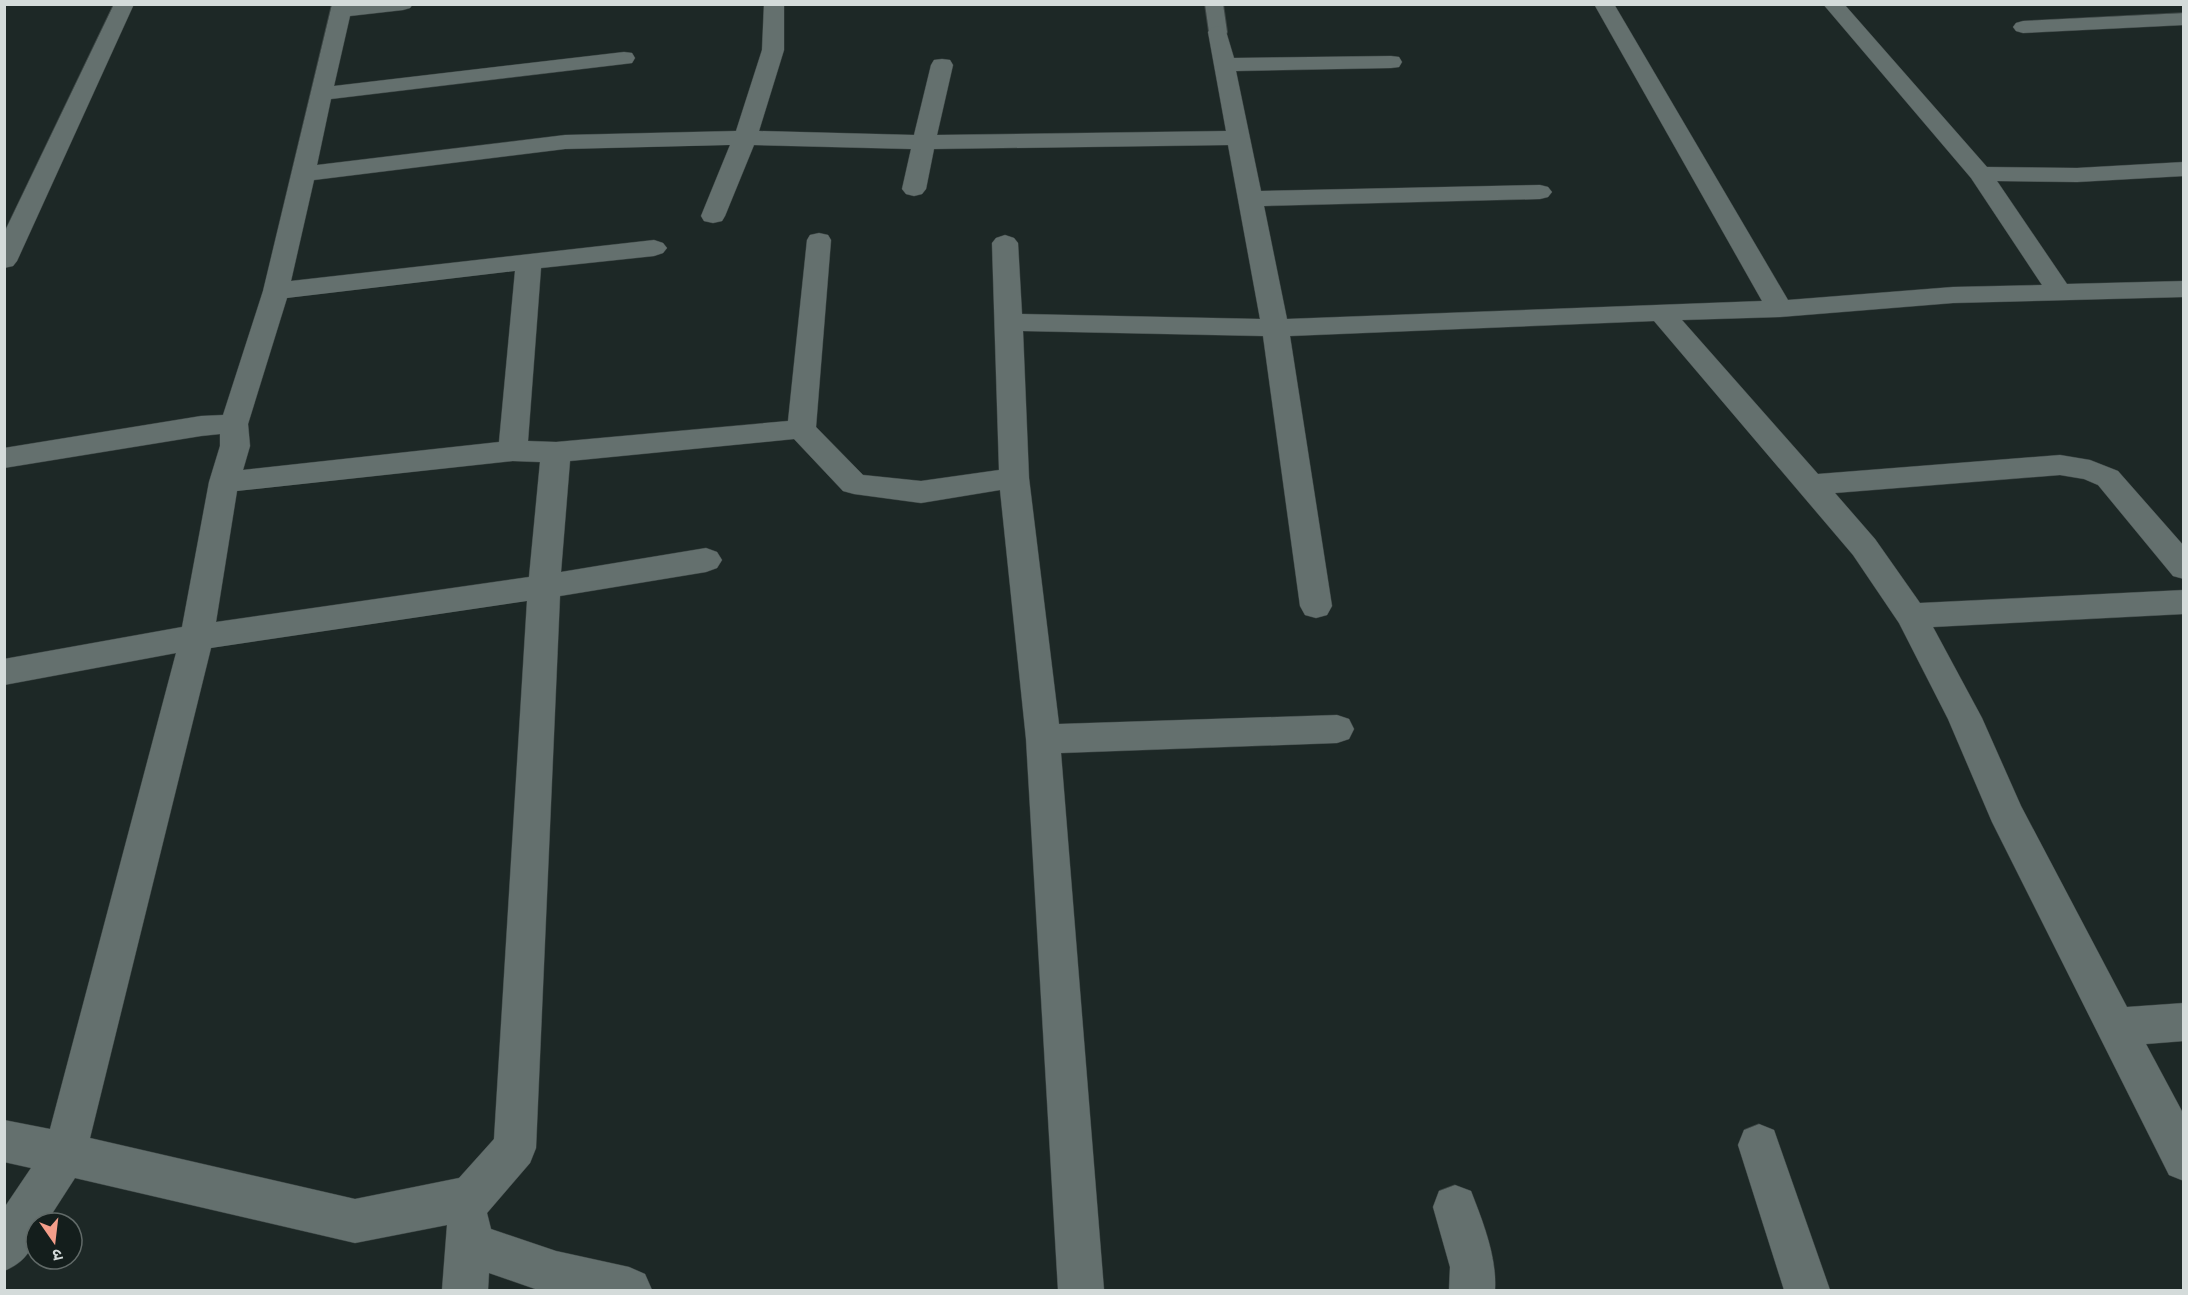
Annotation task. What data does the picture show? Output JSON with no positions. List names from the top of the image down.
{
  "north": "bottom"
}
